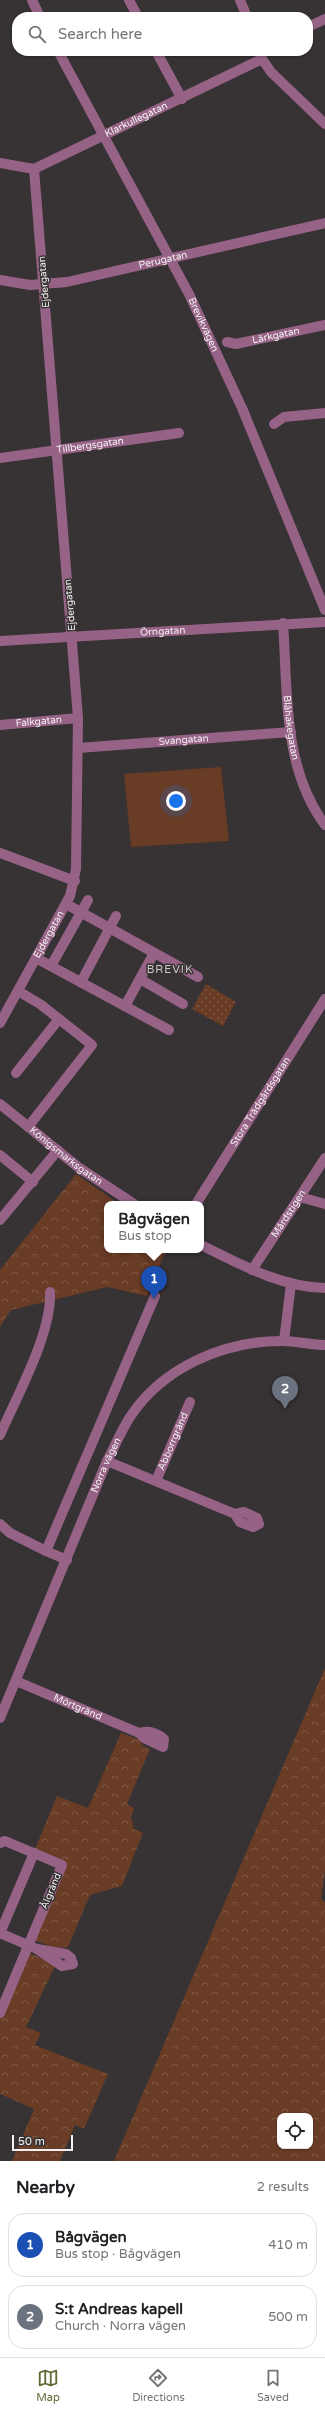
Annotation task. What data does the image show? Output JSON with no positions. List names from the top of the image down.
{
  "streets": {
    "street": [
      "Klarkullegatan",
      "Perugatan",
      "Ejdergatan",
      "Brevikvägen",
      "Lärkgatan",
      "Tillbergsgatan",
      "Örngatan",
      "Falkgatan",
      "Blåhakegatan",
      "Svangatan",
      "Stora Trädgårdsgatan",
      "Königsmarksgatan",
      "Mårdstigen",
      "Abborrgränd",
      "Norra vägen",
      "Mörtgränd",
      "Ålgränd"
    ]
  },
  "crossings": [
    ["Klarkullegatan", "Ejdergatan"],
    ["Klarkullegatan", "Brevikvägen"],
    ["Perugatan", "Ejdergatan"],
    ["Perugatan", "Brevikvägen"],
    ["Ejdergatan", "Tillbergsgatan"],
    ["Ejdergatan", "Örngatan"],
    ["Ejdergatan", "Falkgatan"],
    ["Ejdergatan", "Svangatan"],
    ["Örngatan", "Blåhakegatan"],
    ["Blåhakegatan", "Svangatan"],
    ["Abborrgränd", "Norra vägen"],
    ["Norra vägen", "Mörtgränd"]
  ],
  "districts": ["BREVIK"],
  "scale_bar": "50 m",
  "page": {
    "search": "Search here",
    "popup": ["Bågvägen", "Bus stop"],
    "pins": ["1", "2"],
    "scale": "50 m",
    "heading": ["Nearby", "2 results"],
    "list": [
      {
        "mark": "1",
        "name": "Bågvägen",
        "note": "Bus stop · Bågvägen",
        "value": "410 m"
      },
      {
        "mark": "2",
        "name": "S:t Andreas kapell",
        "note": "Church · Norra vägen",
        "value": "500 m"
      }
    ],
    "nav": ["Map", "Directions", "Saved"]
  }
}
